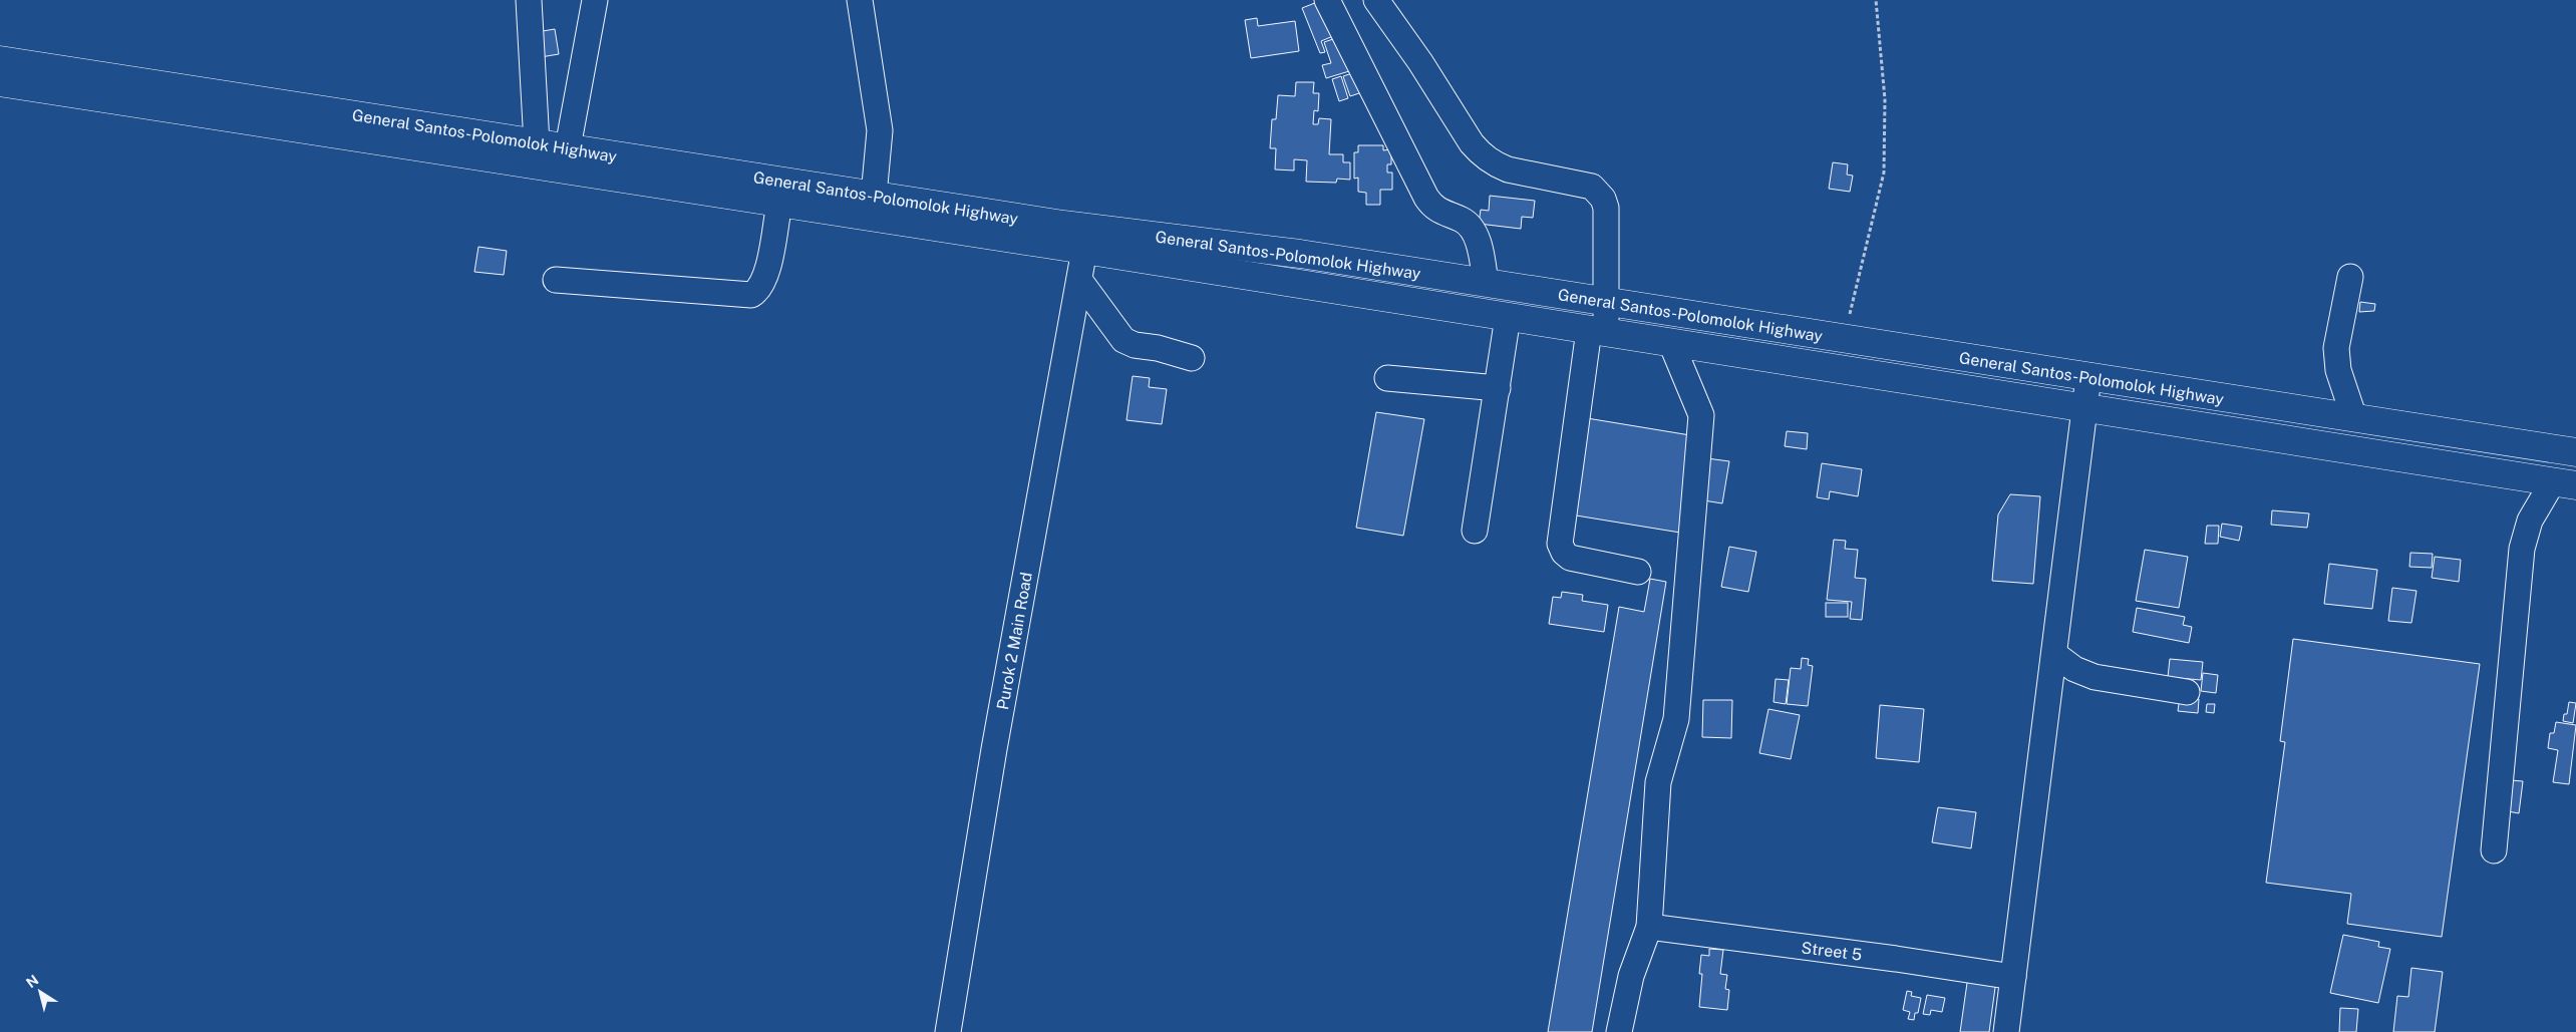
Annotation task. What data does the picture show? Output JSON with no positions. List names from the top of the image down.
{
  "streets": {
    "highway": ["General Santos-Polomolok Highway"],
    "street": ["Purok 2 Main Road", "Street 5"]
  },
  "north": "top left"
}
